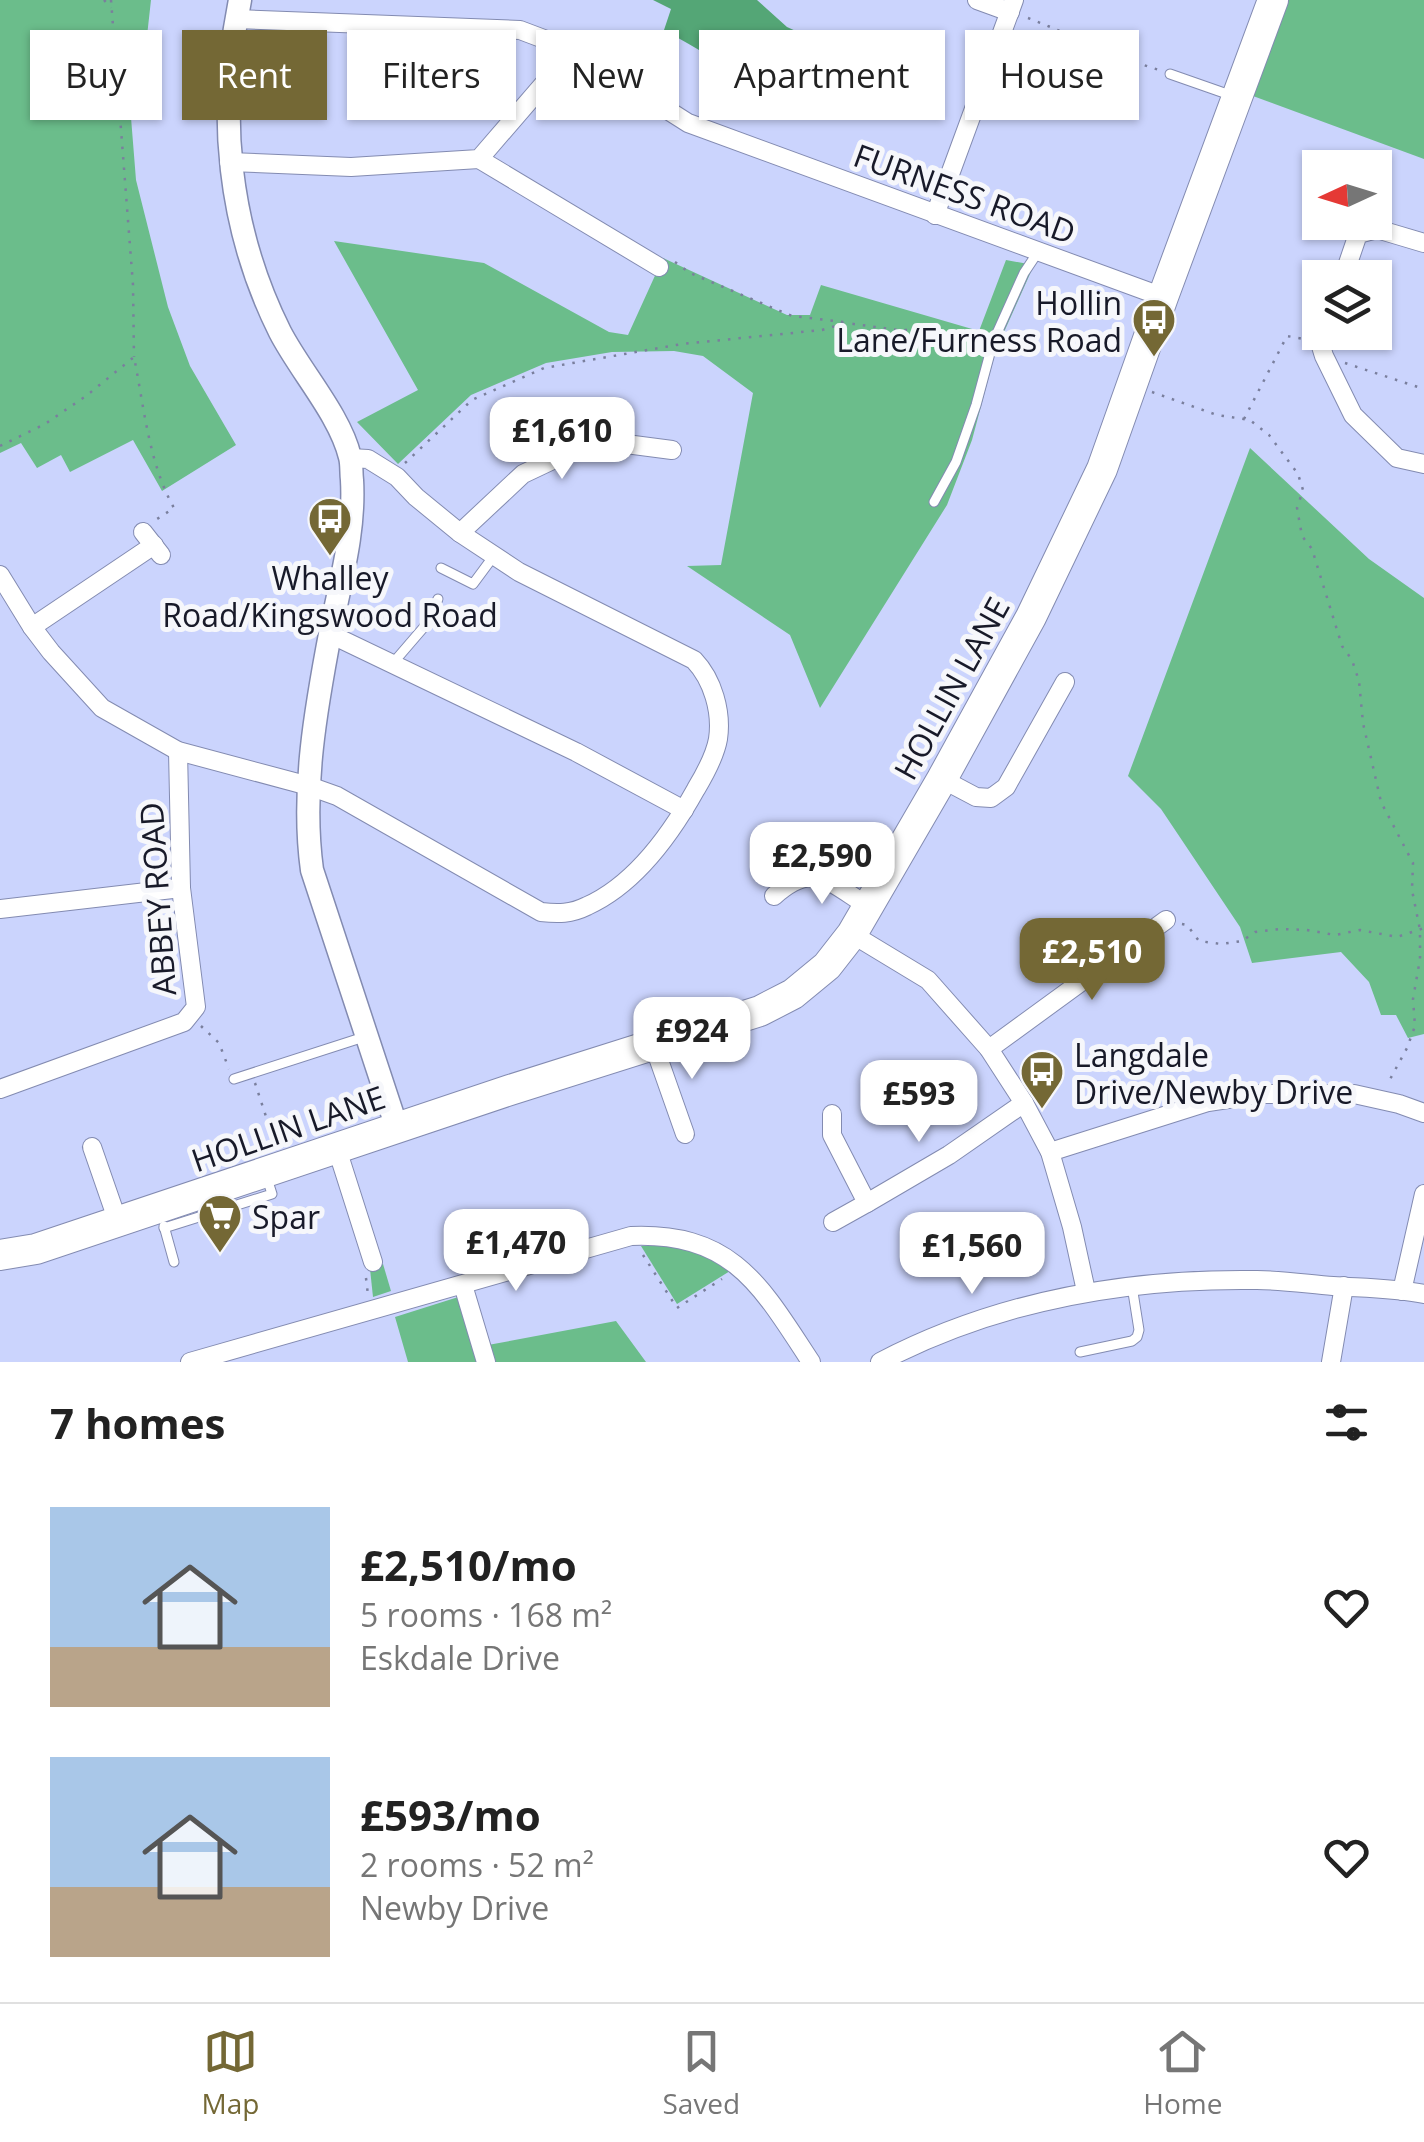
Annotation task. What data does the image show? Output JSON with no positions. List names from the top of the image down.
{
  "streets": {
    "main road": ["HOLLIN LANE"],
    "street": ["FURNESS ROAD", "ABBEY ROAD"]
  },
  "crossings": [
    ["FURNESS ROAD", "HOLLIN LANE"]
  ],
  "places": {
    "bus stop": ["Hollin Lane/Furness Road", "Whalley Road/Kingswood Road", "Langdale Drive/Newby Drive"],
    "supermarket": ["Spar"]
  },
  "north": "left",
  "page": {
    "chip": [
      "Buy",
      "Rent",
      "Filters",
      "New",
      "Apartment",
      "House"
    ],
    "price": [
      "£1,610",
      "£2,590",
      "£2,510",
      "£924",
      "£593",
      "£1,470",
      "£1,560"
    ],
    "heading": "7 homes",
    "list": [
      {
        "name": "£2,510/mo",
        "note": "5 rooms · 168 m² · Eskdale Drive"
      },
      {
        "name": "£593/mo",
        "note": "2 rooms · 52 m² · Newby Drive"
      }
    ],
    "tabs": ["Map", "Saved", "Home"]
  }
}
